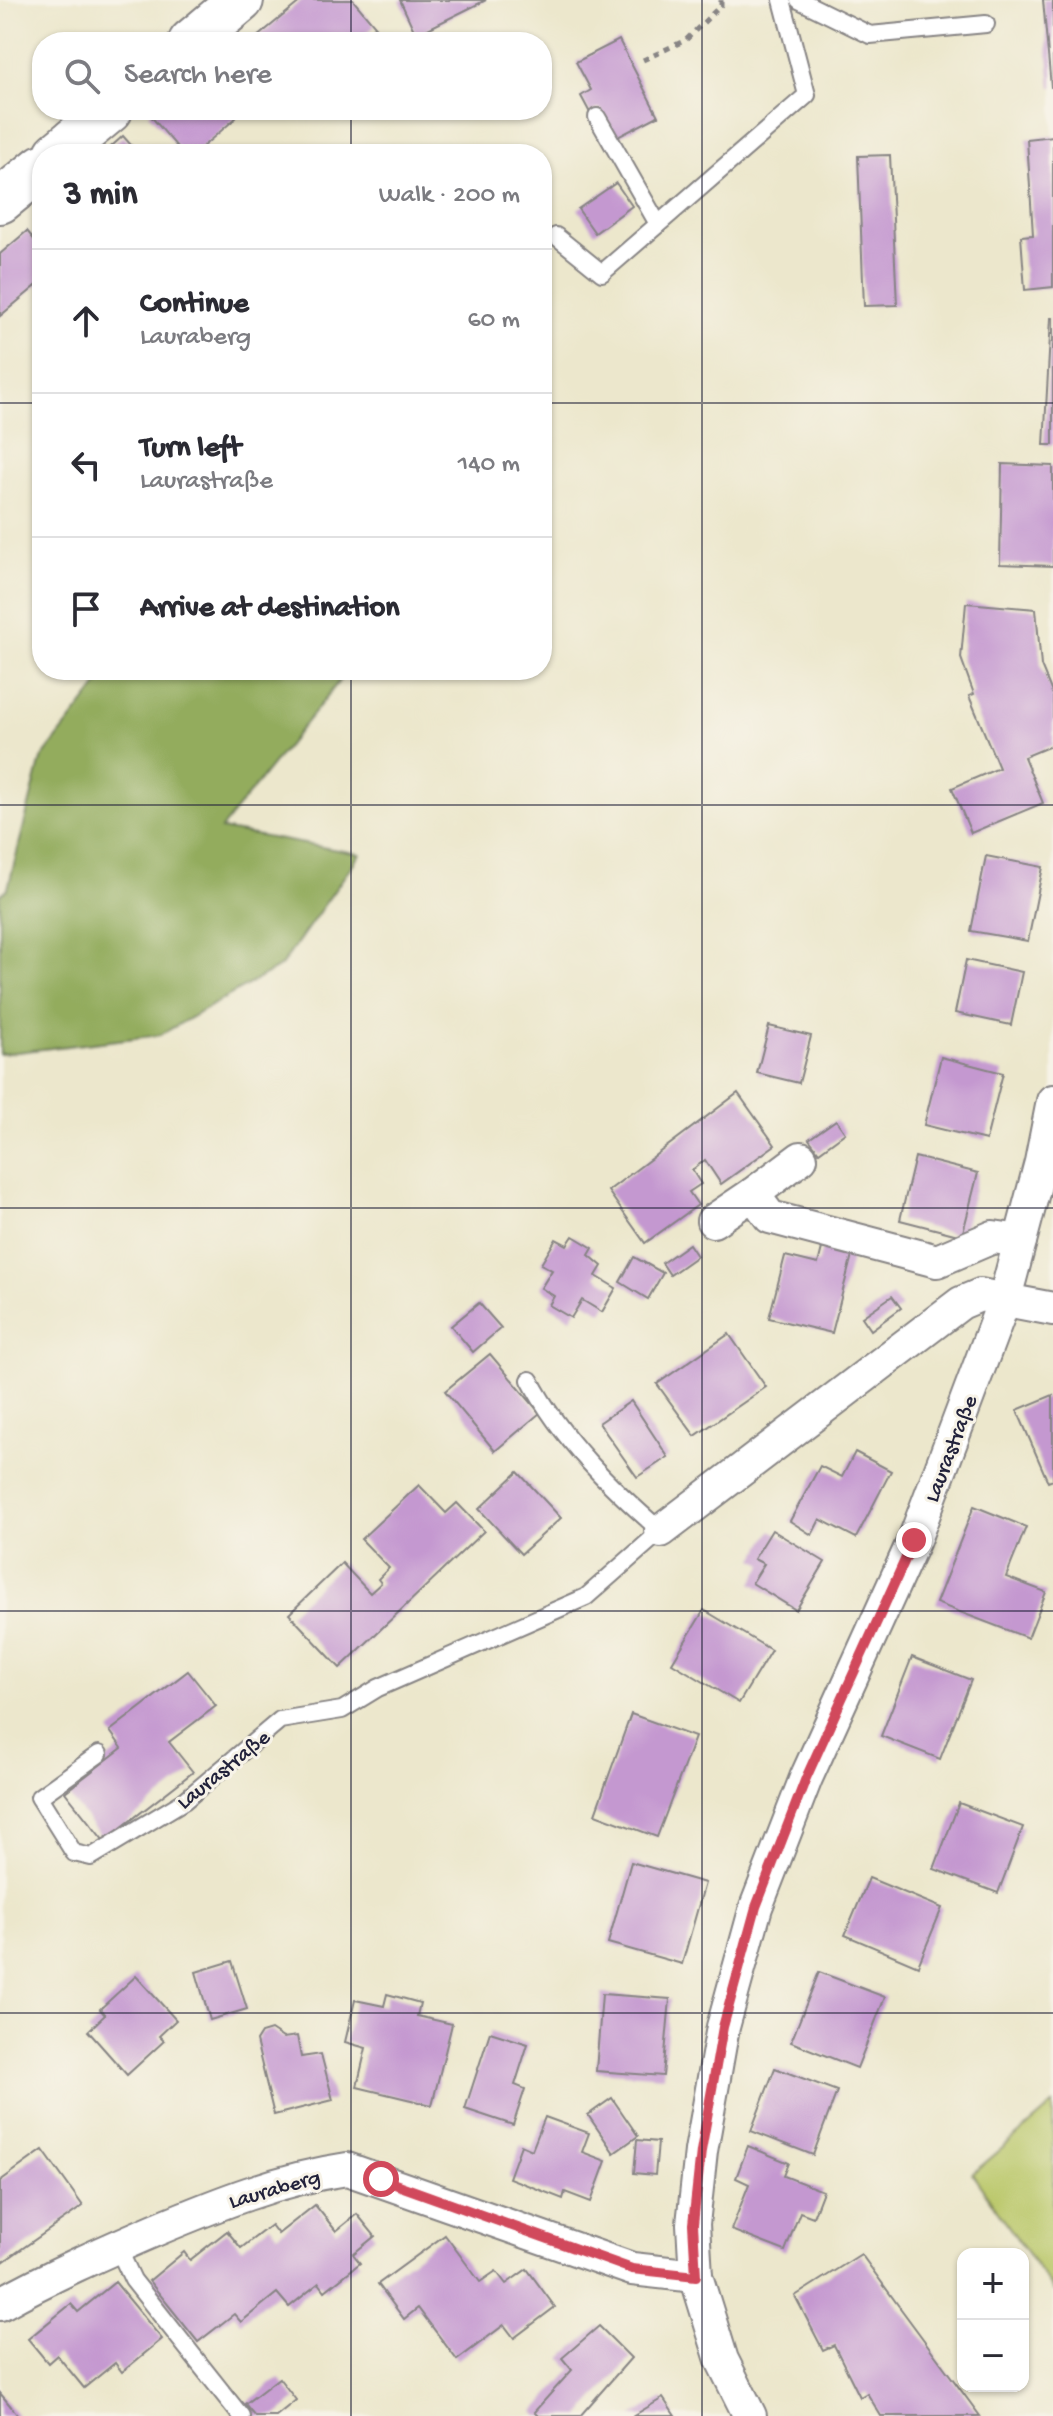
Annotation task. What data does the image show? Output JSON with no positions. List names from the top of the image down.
{
  "streets": {
    "street": ["Laurastraße", "Lauraberg"]
  },
  "crossings": [
    ["Laurastraße", "Lauraberg"]
  ],
  "page": {
    "search": "Search here",
    "heading": ["3 min", "Walk · 200 m"],
    "list": [
      ["Continue", "Lauraberg", "60 m"],
      ["Turn left", "Laurastraße", "140 m"],
      "Arrive at destination"
    ],
    "map_buttons": ["+", "−"]
  }
}
